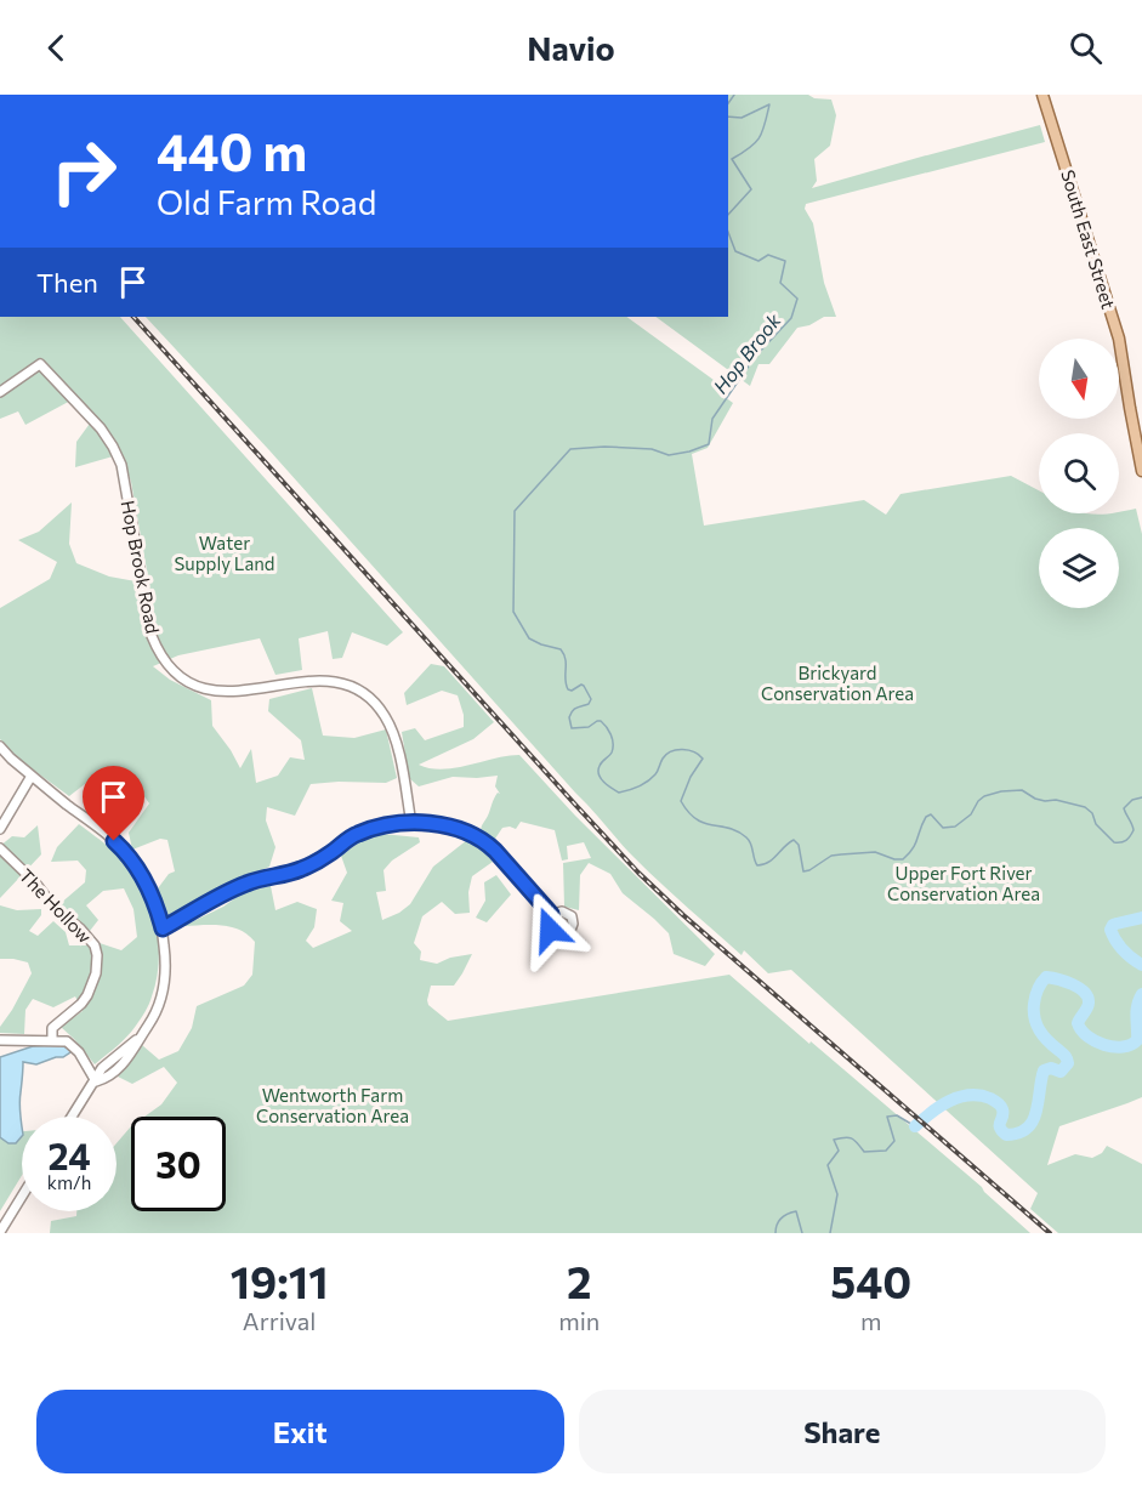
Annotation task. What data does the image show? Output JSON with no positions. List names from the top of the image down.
{
  "streets": {
    "main road": ["South East Street"],
    "street": ["Hop Brook Road", "The Hollow"]
  },
  "water": ["Hop Brook"],
  "parks": [
    "Water Supply Land",
    "Brickyard Conservation Area",
    "Upper Fort River Conservation Area",
    "Wentworth Farm Conservation Area"
  ],
  "north": "bottom",
  "page": {
    "header": "Navio",
    "turn": ["440 m", "Old Farm Road"],
    "then": "Then",
    "speed": "24 km/h",
    "limit": "30",
    "eta": [
      "19:11",
      "Arrival",
      "2",
      "min",
      "540",
      "m"
    ],
    "buttons": ["Exit", "Share"]
  }
}
